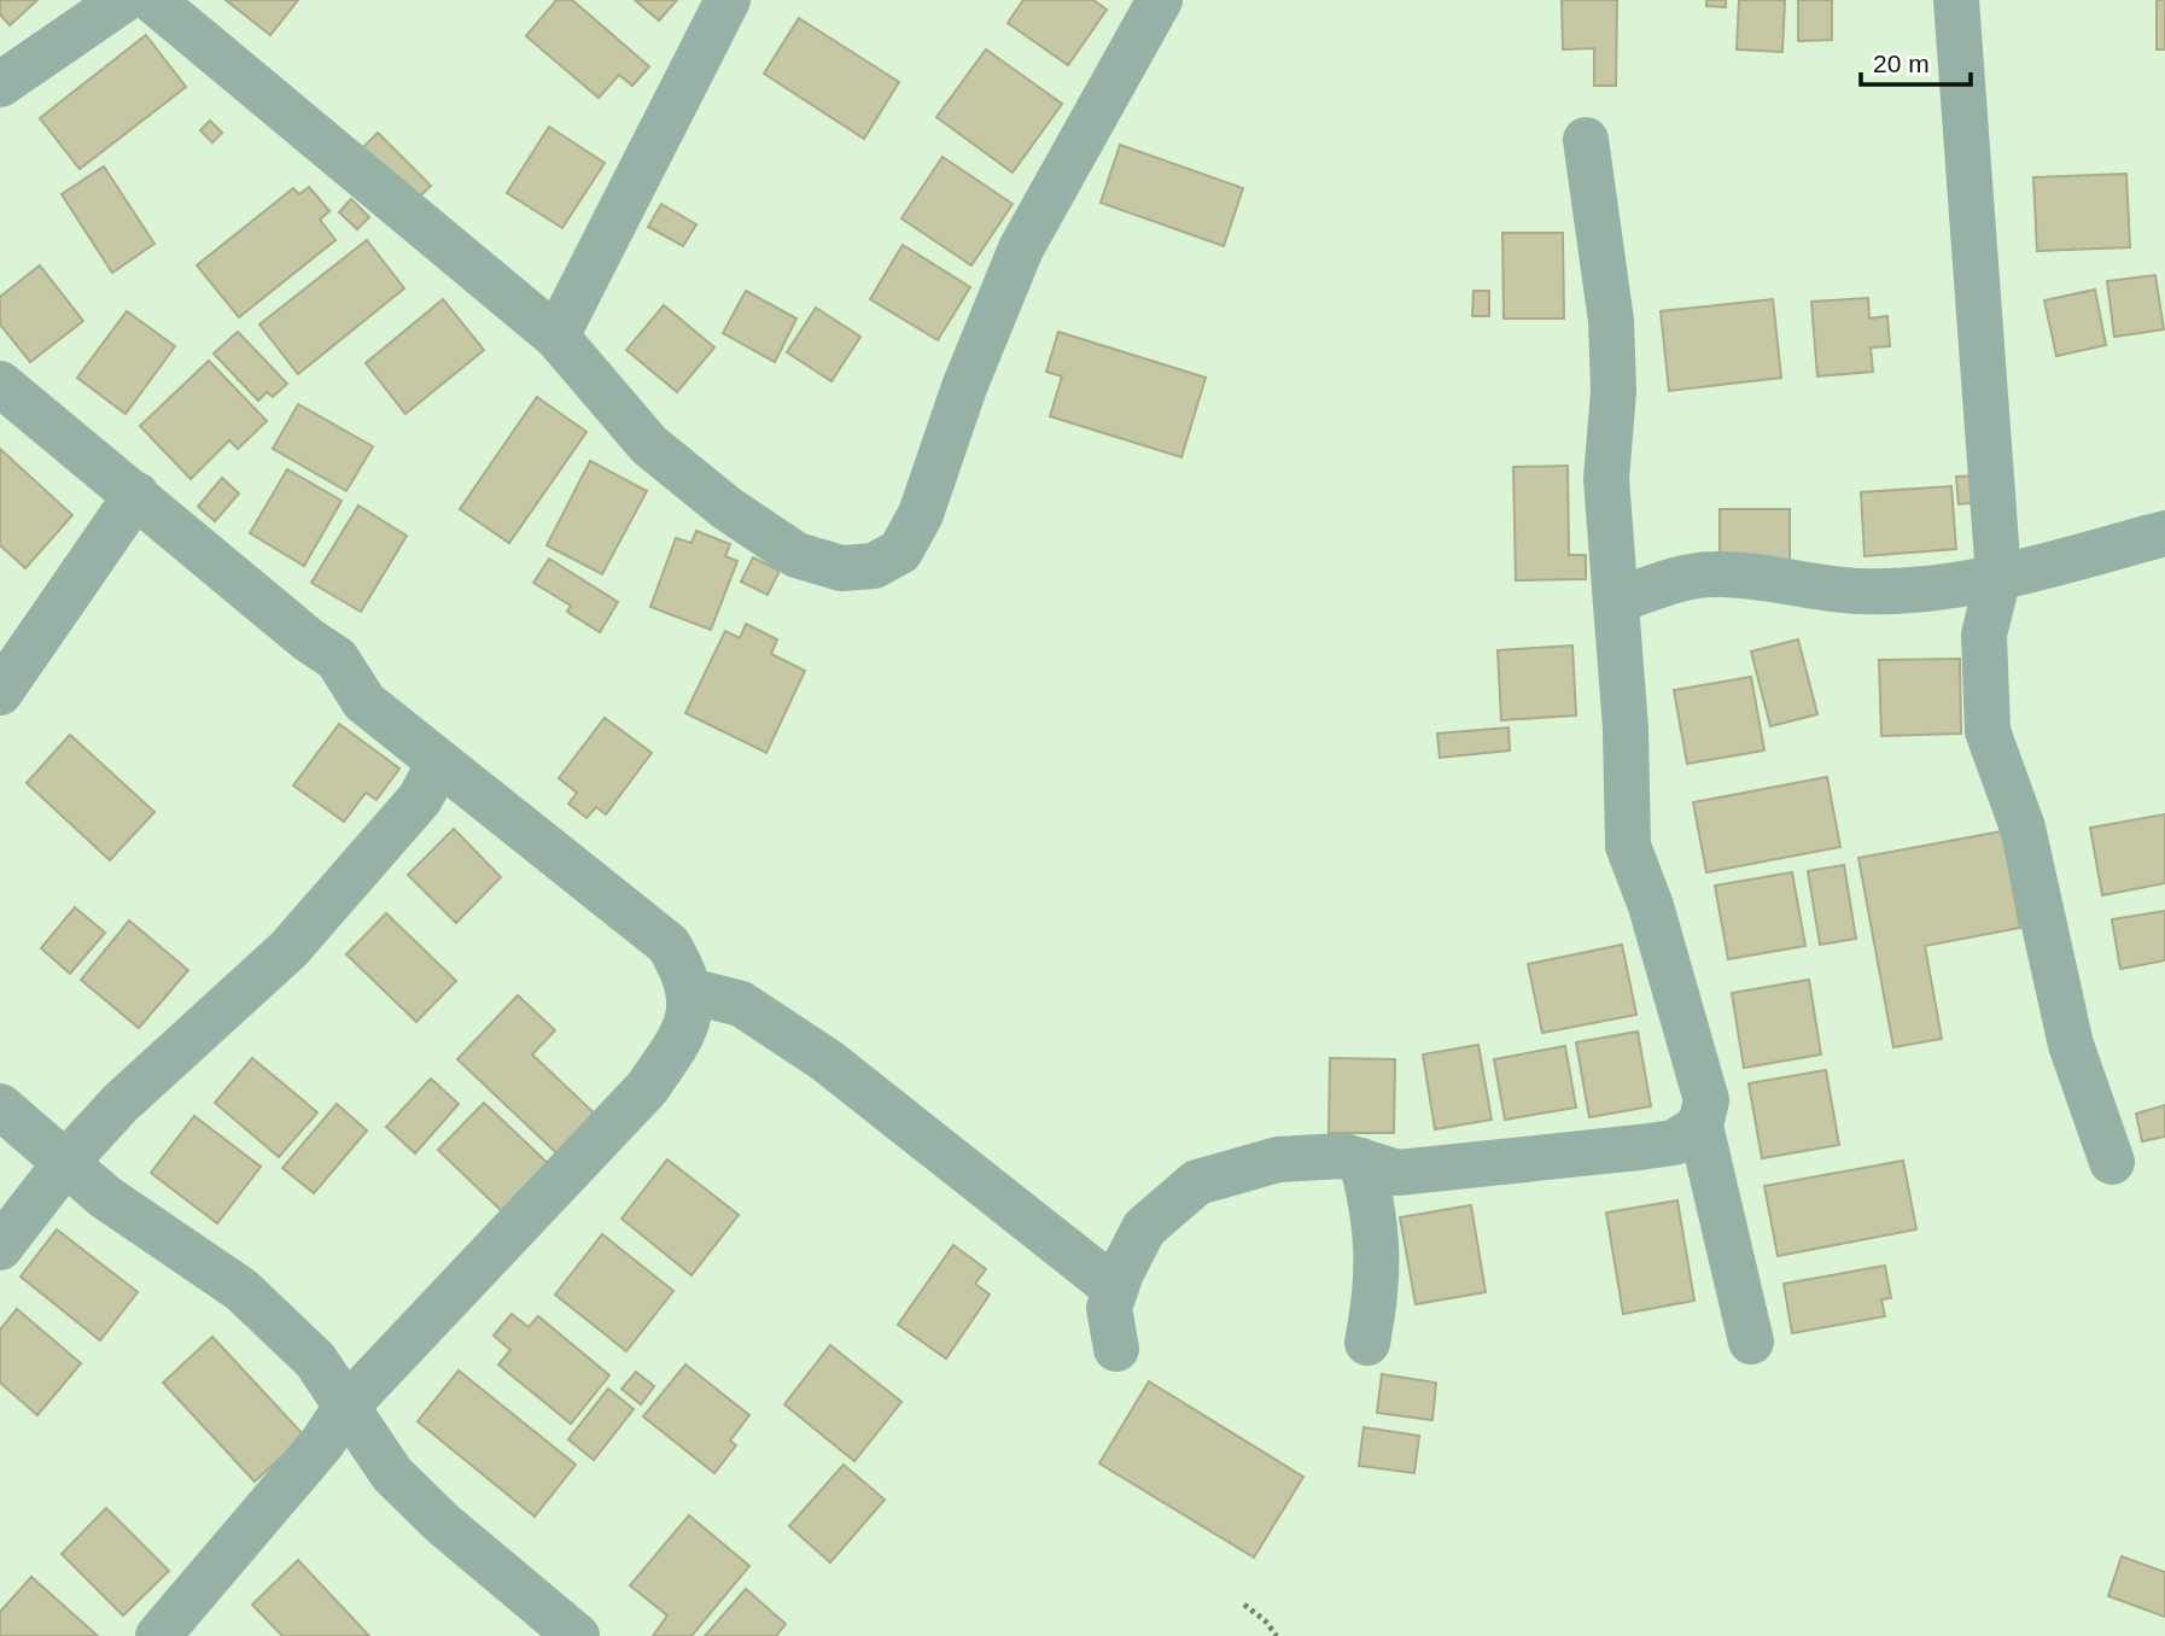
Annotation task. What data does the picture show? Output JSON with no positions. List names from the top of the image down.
{
  "scale_bar": "20 m"
}
